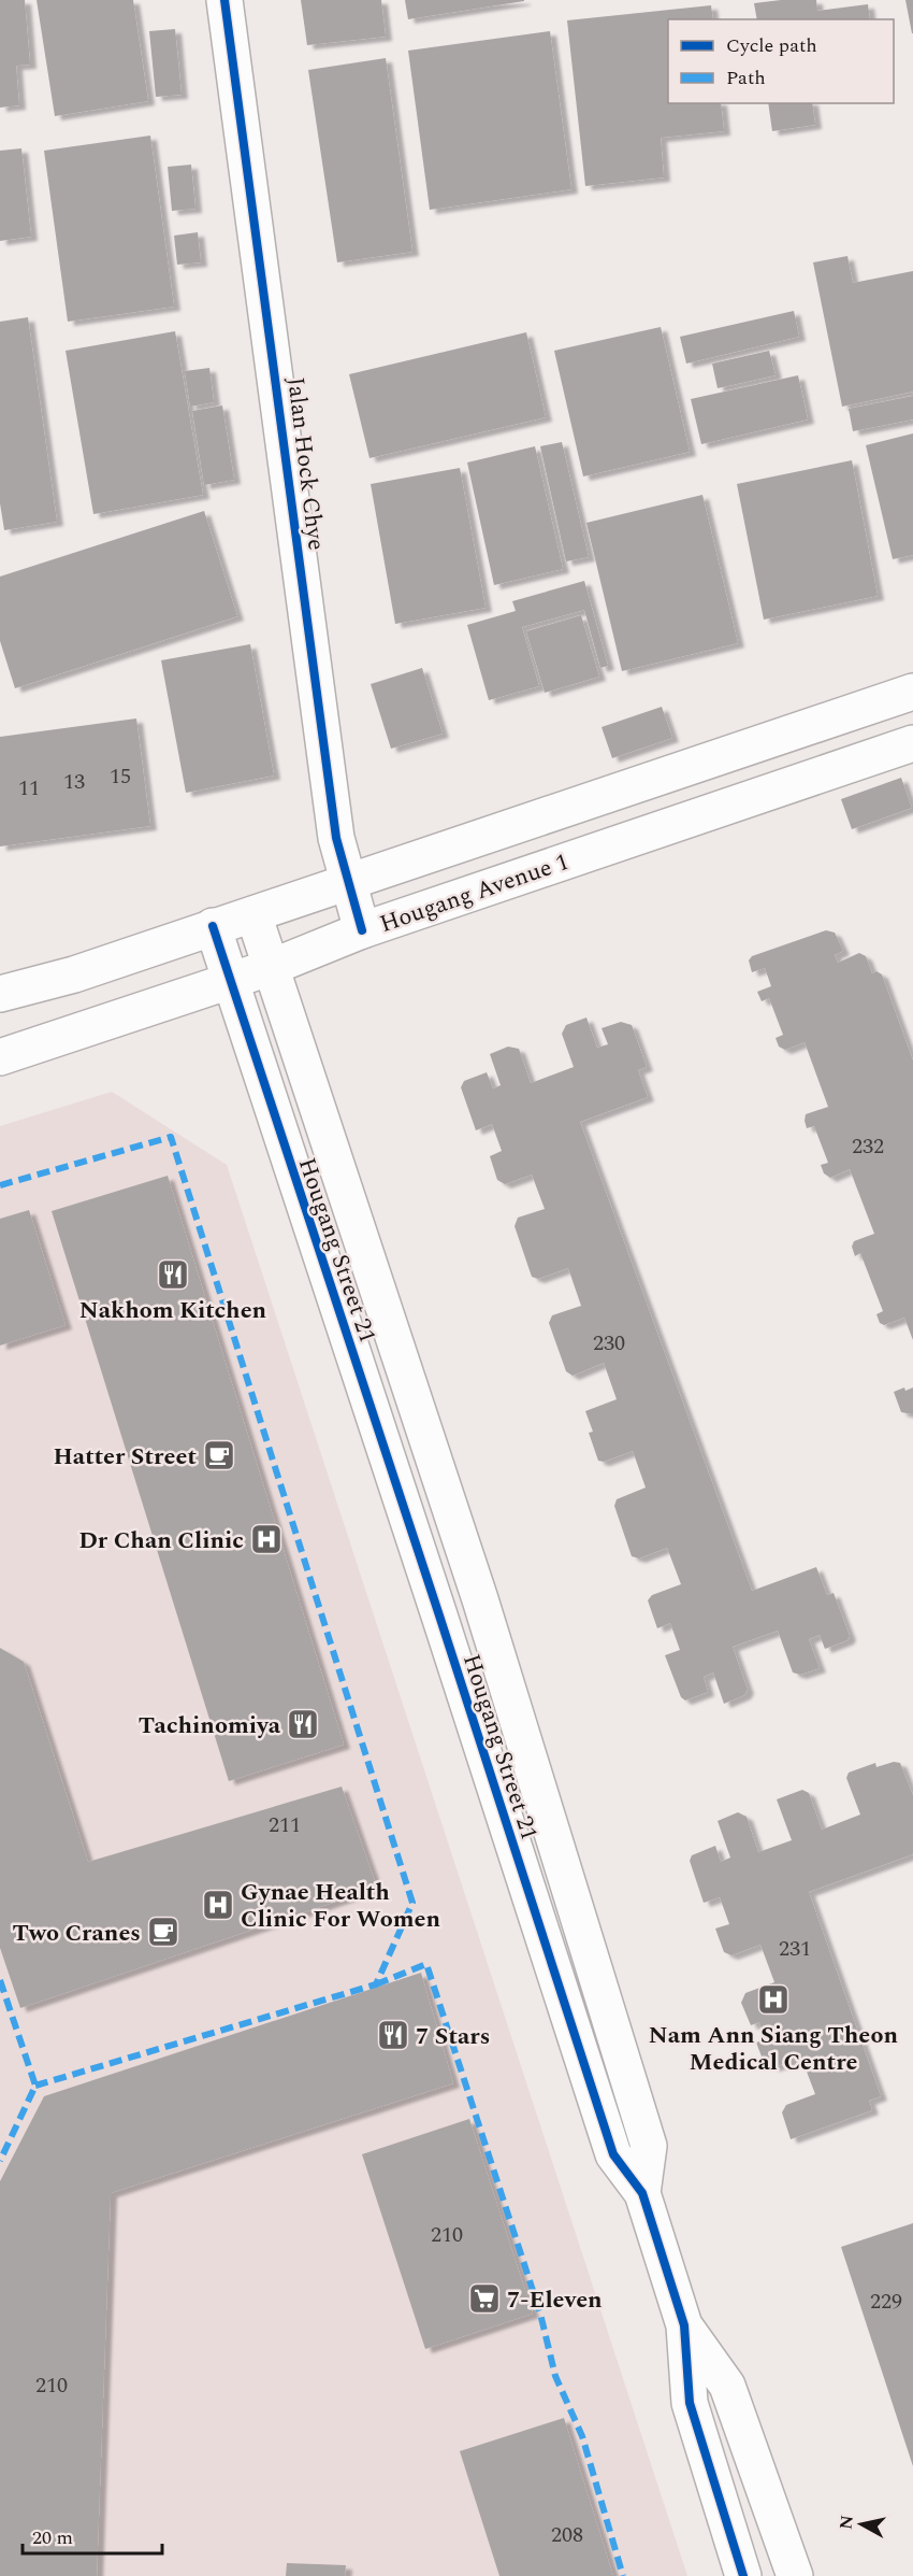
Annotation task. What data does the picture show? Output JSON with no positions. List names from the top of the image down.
{
  "streets": {
    "street": ["Jalan Hock Chye", "Hougang Avenue 1", "Hougang Street 21"]
  },
  "crossings": [
    ["Jalan Hock Chye", "Hougang Avenue 1"],
    ["Hougang Avenue 1", "Hougang Street 21"]
  ],
  "places": {
    "restaurant": ["Nakhom Kitchen", "Tachinomiya", "7 Stars"],
    "cafe": ["Hatter Street", "Two Cranes"],
    "hospital": ["Dr Chan Clinic", "Gynae Health Clinic For Women", "Nam Ann Siang Theon Medical Centre"],
    "supermarket": ["7-Eleven"]
  },
  "house_numbers": [
    "15",
    "13",
    "11",
    "232",
    "230",
    "211",
    "231",
    "210",
    "229",
    "210",
    "208"
  ],
  "legend": ["Cycle path", "Path"],
  "scale_bar": "20 m",
  "north": "left"
}
